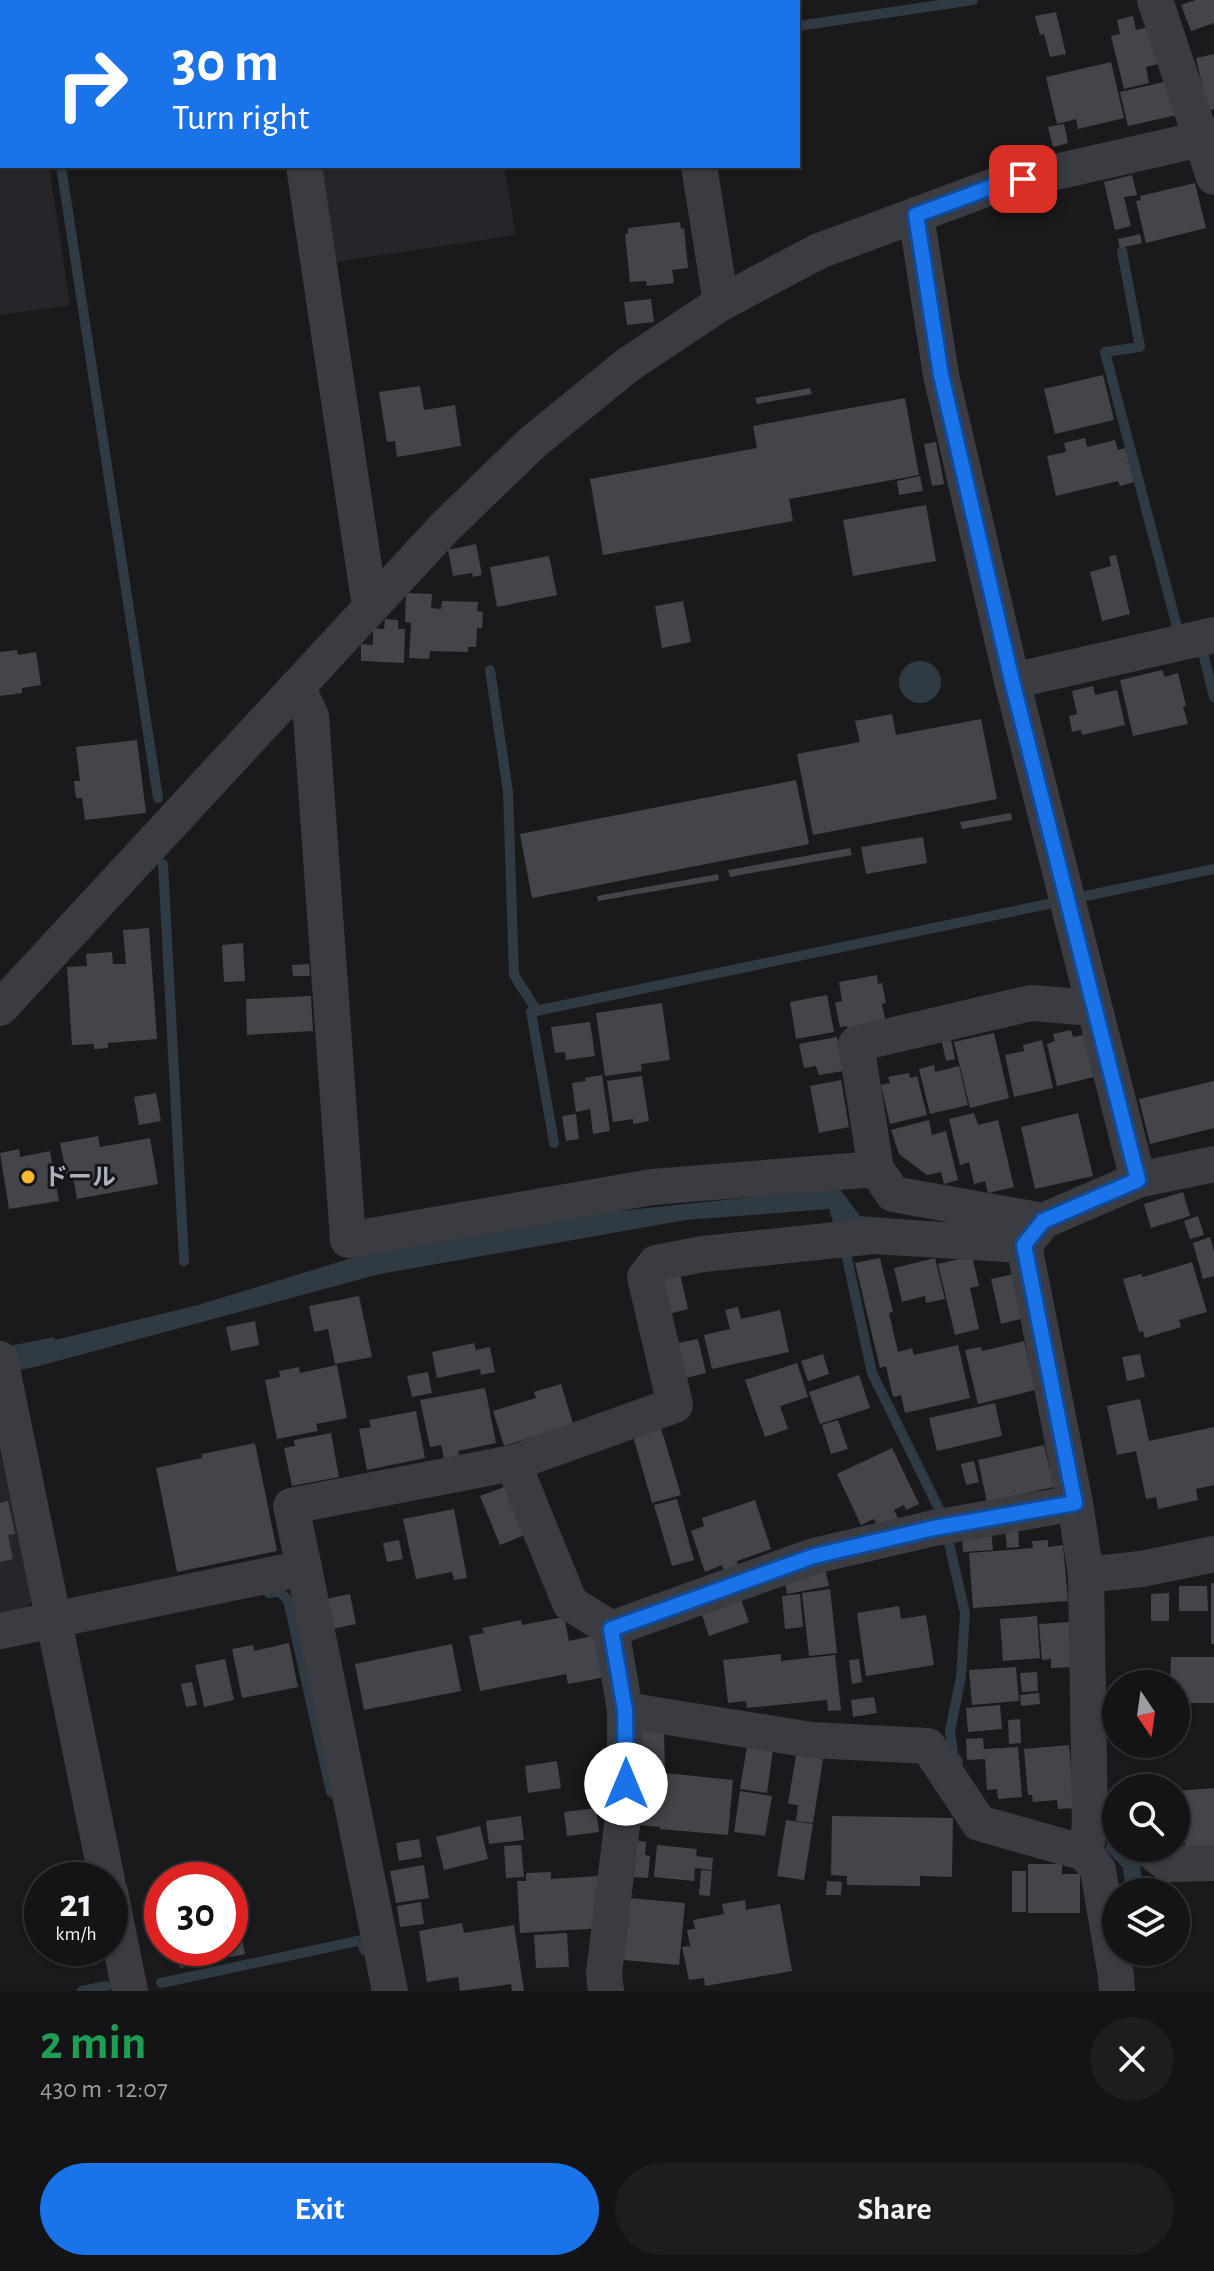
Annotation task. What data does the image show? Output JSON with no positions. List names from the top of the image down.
{
  "places": ["ドール"],
  "north": "bottom",
  "page": {
    "turn": ["30 m", "Turn right"],
    "speed": "21 km/h",
    "limit": "30",
    "heading": ["2 min", "430 m · 12:07"],
    "buttons": ["Exit", "Share"]
  }
}
